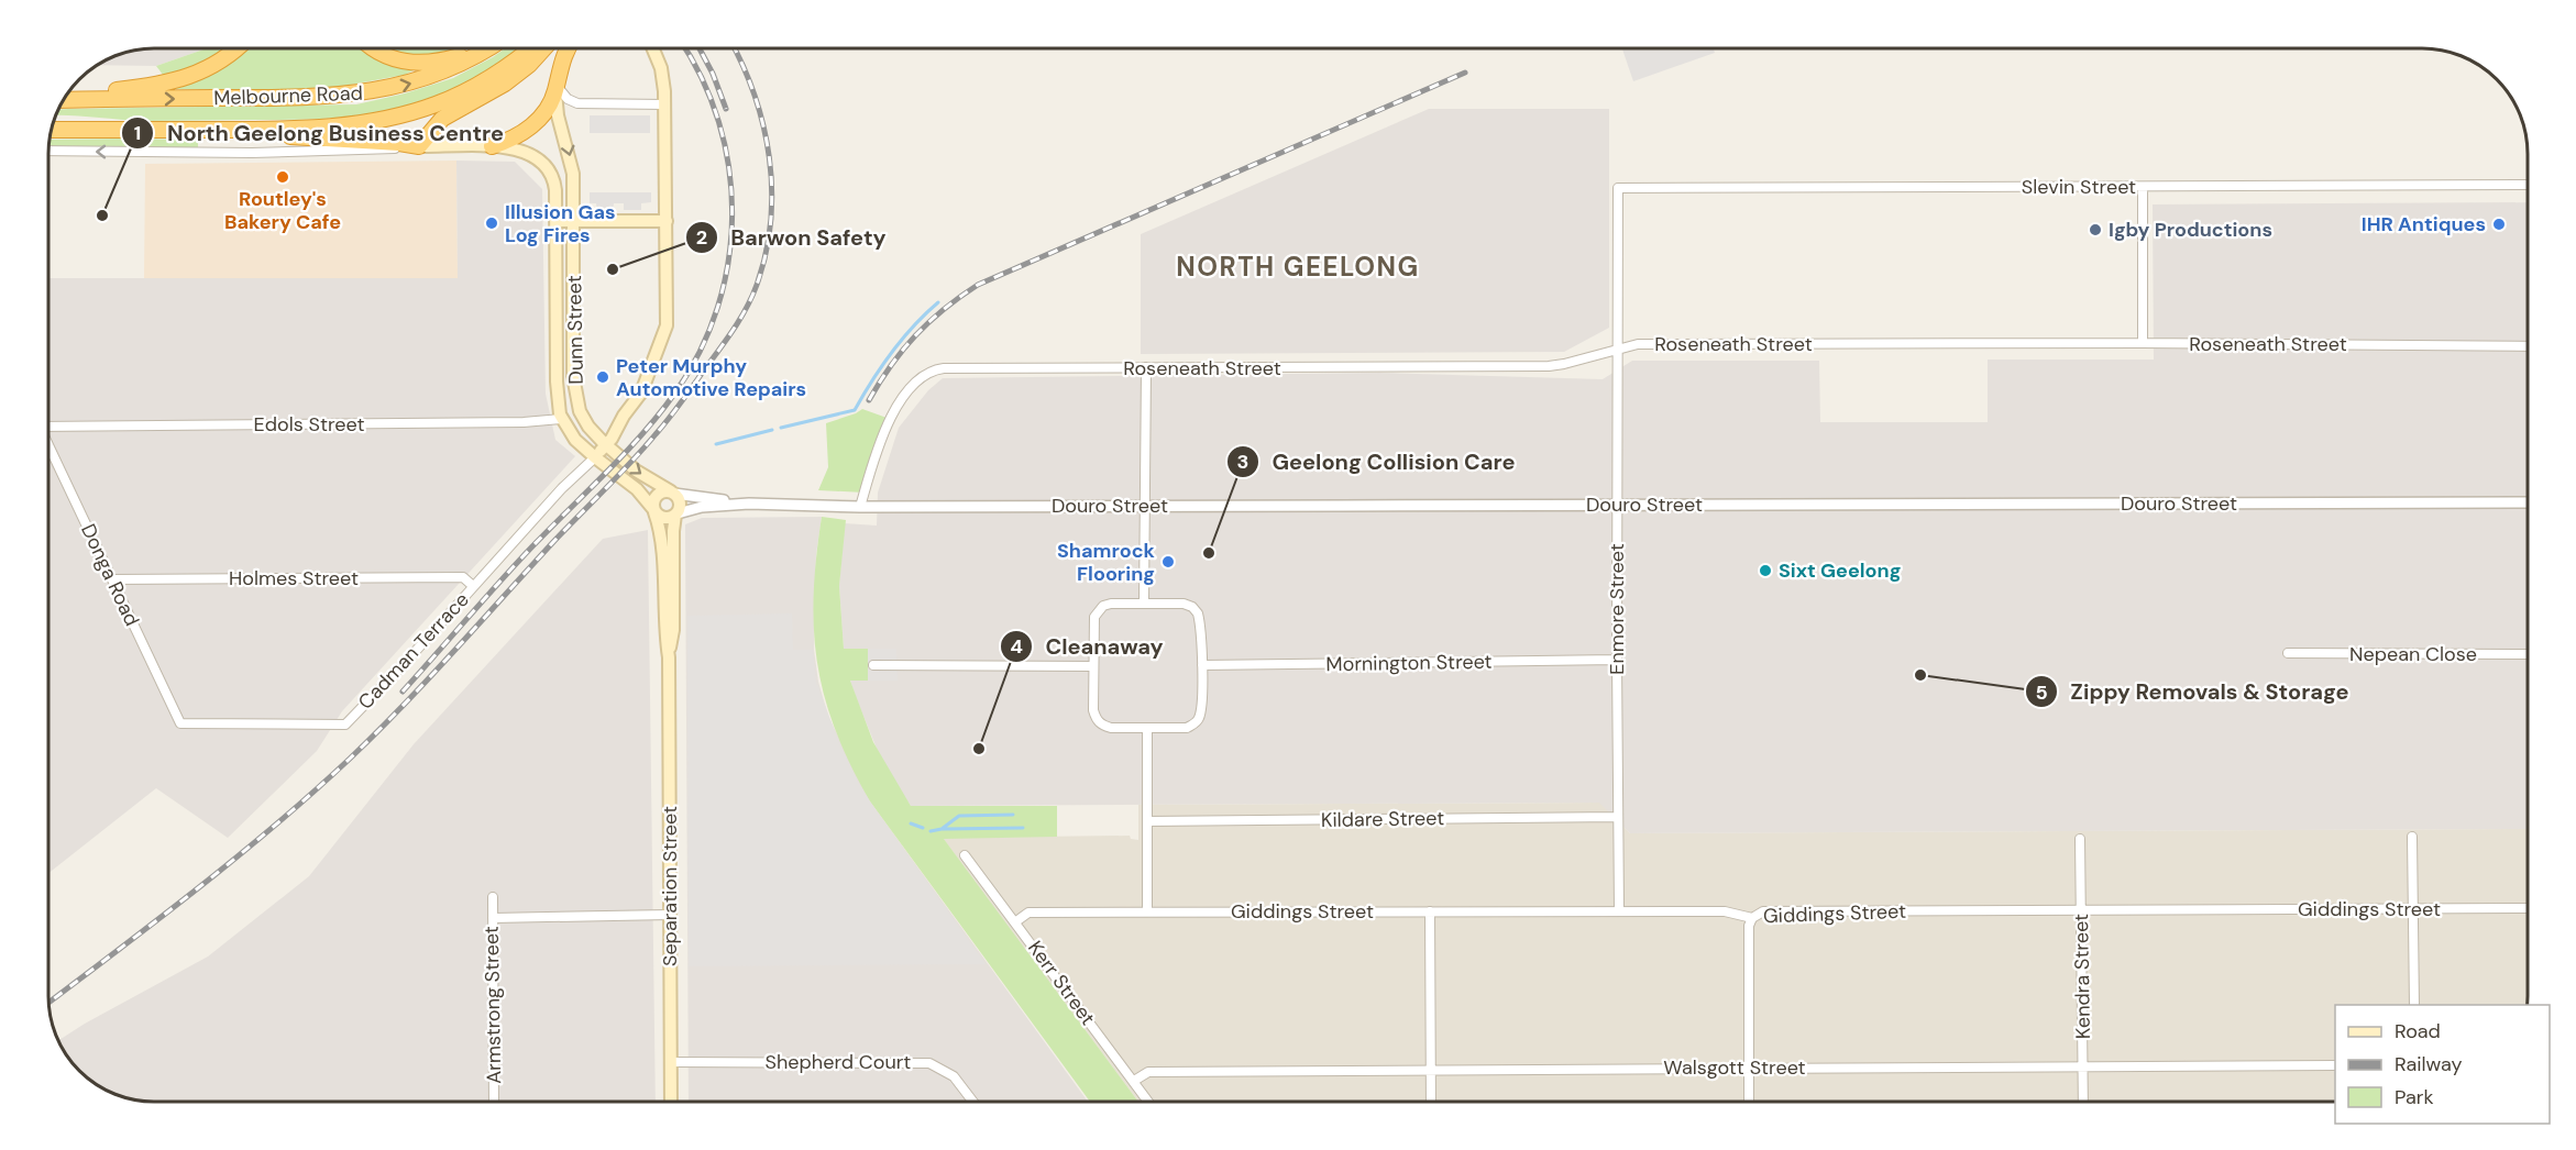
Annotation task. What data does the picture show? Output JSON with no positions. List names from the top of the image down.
{
  "streets": {
    "highway": ["Melbourne Road"],
    "main road": ["Dunn Street", "Edols Street", "Separation Street"],
    "street": [
      "Slevin Street",
      "Roseneath Street",
      "Douro Street",
      "Donga Road",
      "Holmes Street",
      "Enmore Street",
      "Cadman Terrace",
      "Nepean Close",
      "Mornington Street",
      "Kildare Street",
      "Giddings Street",
      "Kendra Street",
      "Kerr Street",
      "Armstrong Street",
      "Shepherd Court",
      "Walsgott Street"
    ]
  },
  "crossings": [
    ["Slevin Street", "Enmore Street"],
    ["Dunn Street", "Edols Street"],
    ["Dunn Street", "Cadman Terrace"],
    ["Dunn Street", "Separation Street"],
    ["Roseneath Street", "Douro Street"],
    ["Roseneath Street", "Enmore Street"],
    ["Douro Street", "Enmore Street"],
    ["Douro Street", "Separation Street"],
    ["Donga Road", "Holmes Street"],
    ["Donga Road", "Cadman Terrace"],
    ["Holmes Street", "Cadman Terrace"],
    ["Enmore Street", "Mornington Street"],
    ["Enmore Street", "Kildare Street"],
    ["Enmore Street", "Giddings Street"],
    ["Cadman Terrace", "Separation Street"],
    ["Separation Street", "Shepherd Court"],
    ["Giddings Street", "Kendra Street"],
    ["Giddings Street", "Kerr Street"],
    ["Kendra Street", "Walsgott Street"],
    ["Kerr Street", "Walsgott Street"]
  ],
  "districts": ["NORTH GEELONG"],
  "places": [
    "Routley's Bakery Cafe",
    "North Geelong Business Centre",
    "Illusion Gas Log Fires",
    "IHR Antiques",
    "Igby Productions",
    "Barwon Safety",
    "Peter Murphy Automotive Repairs",
    "Geelong Collision Care",
    "Shamrock Flooring",
    "Sixt Geelong",
    "Zippy Removals & Storage",
    "Cleanaway"
  ],
  "legend": ["Road", "Railway", "Park"]
}
